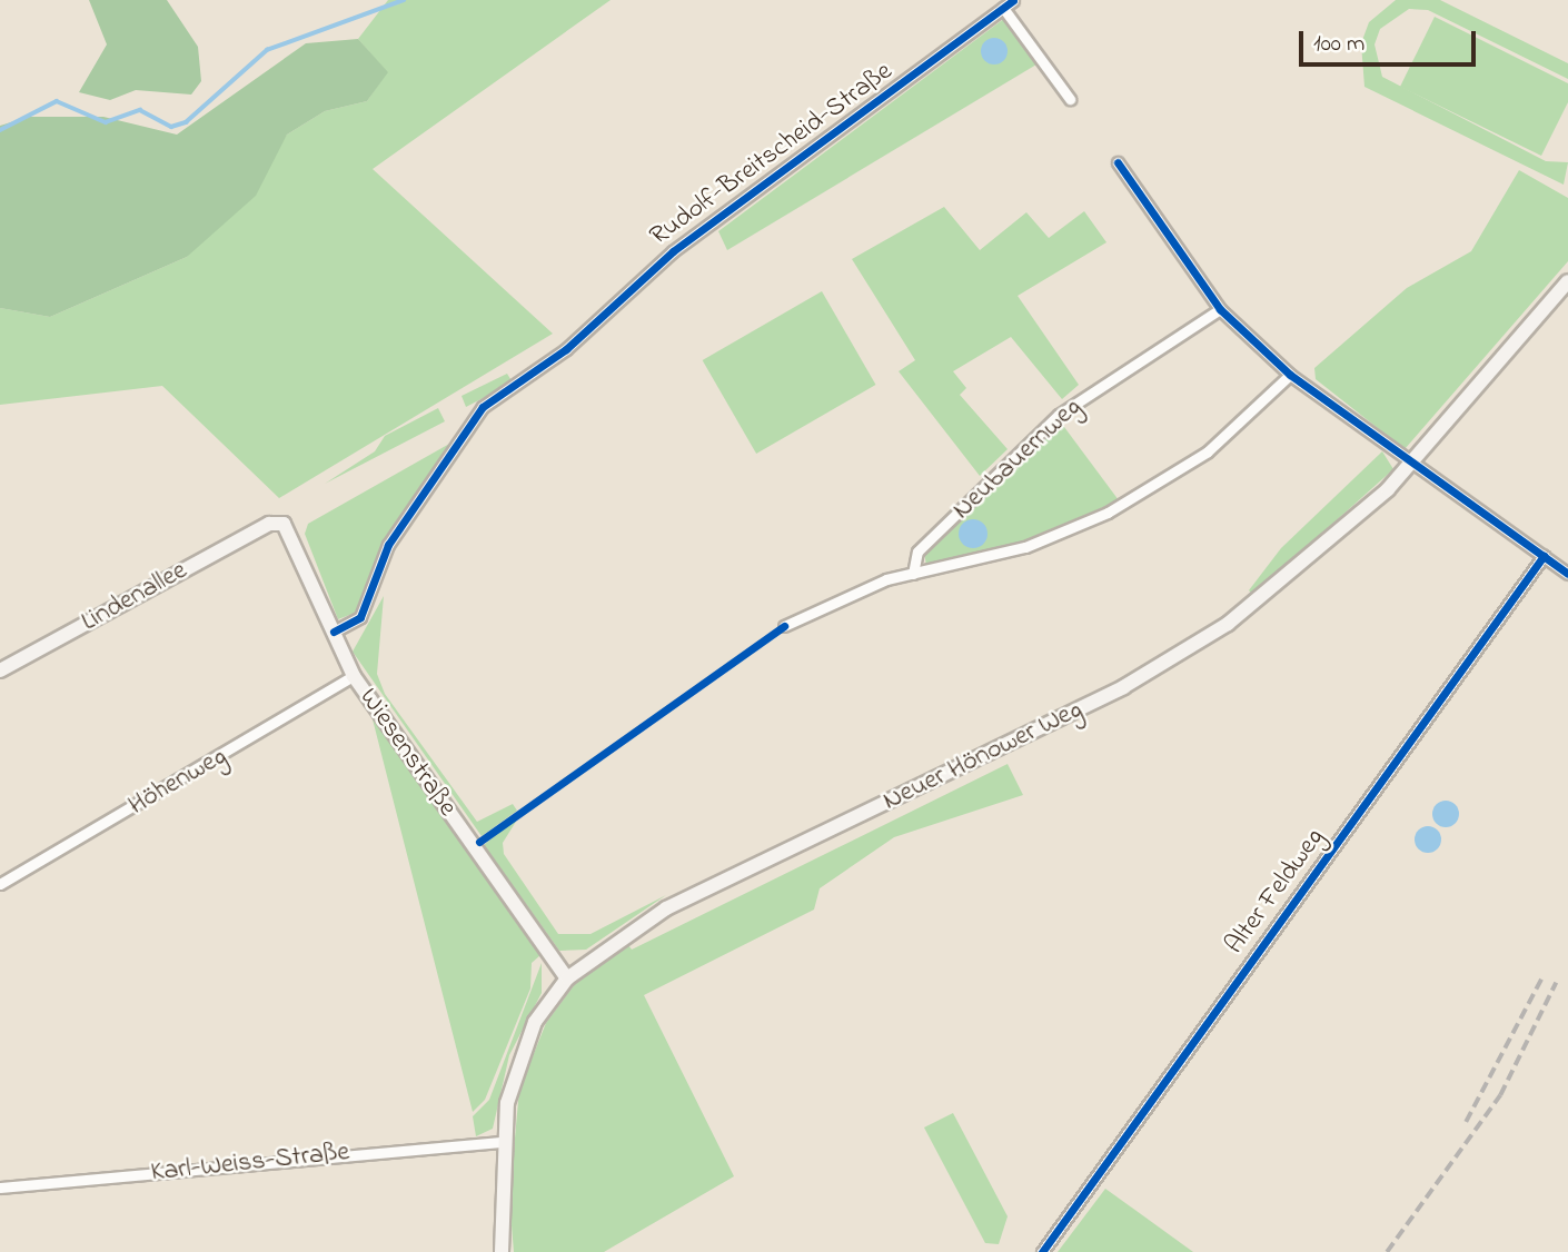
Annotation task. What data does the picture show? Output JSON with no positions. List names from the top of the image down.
{
  "streets": {
    "main road": ["Lindenallee", "Wiesenstraße", "Neuer Hönower Weg"],
    "street": [
      "Rudolf-Breitscheid-Straße",
      "Neubauernweg",
      "Höhenweg",
      "Alter Feldweg",
      "Karl-Weiss-Straße"
    ]
  },
  "crossings": [
    ["Rudolf-Breitscheid-Straße", "Wiesenstraße"],
    ["Lindenallee", "Wiesenstraße"],
    ["Wiesenstraße", "Neuer Hönower Weg"],
    ["Wiesenstraße", "Höhenweg"],
    ["Neuer Hönower Weg", "Karl-Weiss-Straße"]
  ],
  "scale_bar": "100 m"
}
